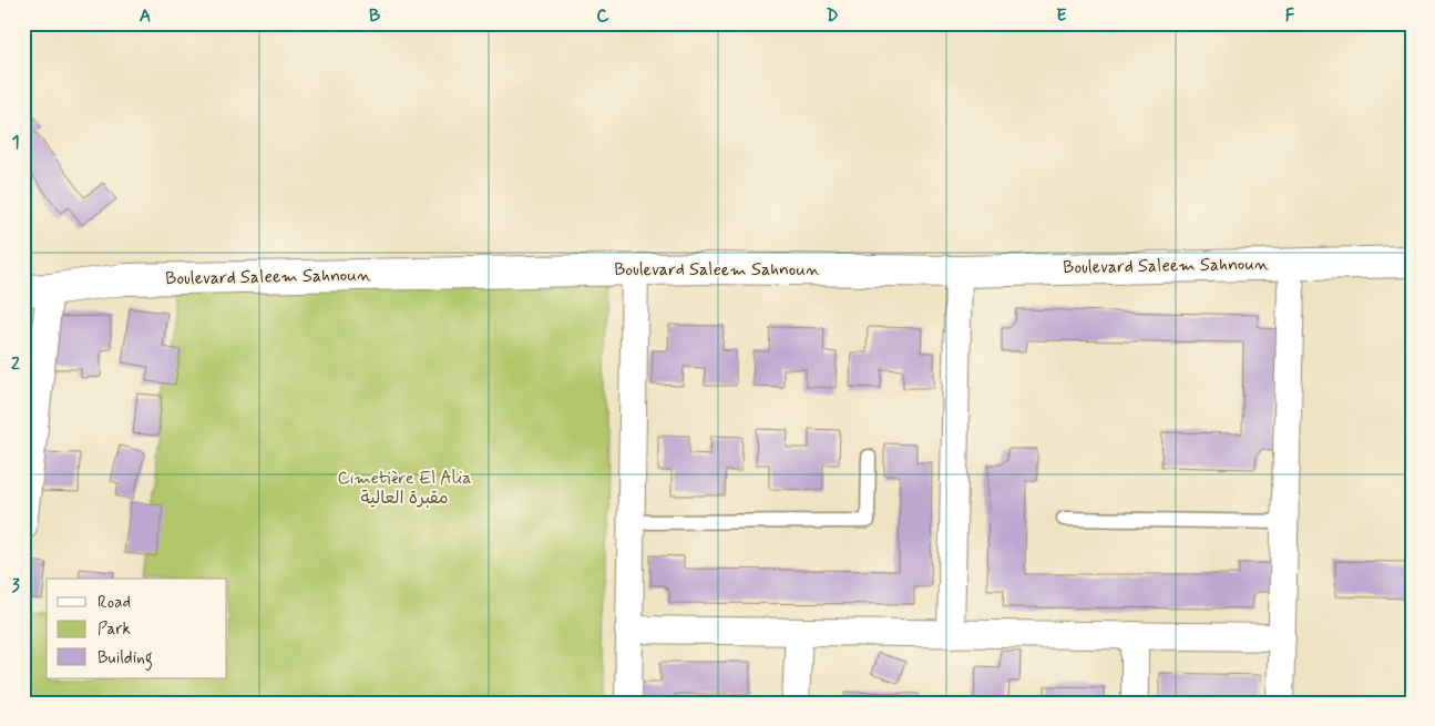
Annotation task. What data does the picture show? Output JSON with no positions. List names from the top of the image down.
{
  "streets": {
    "street": ["Boulevard Saleem Sahnoun"]
  },
  "parks": ["Cimetière El Alia مقبرة العالية"],
  "legend": ["Road", "Park", "Building"],
  "grid": {
    "columns": [
      "A",
      "B",
      "C",
      "D",
      "E",
      "F"
    ],
    "rows": ["1", "2", "3"]
  }
}
